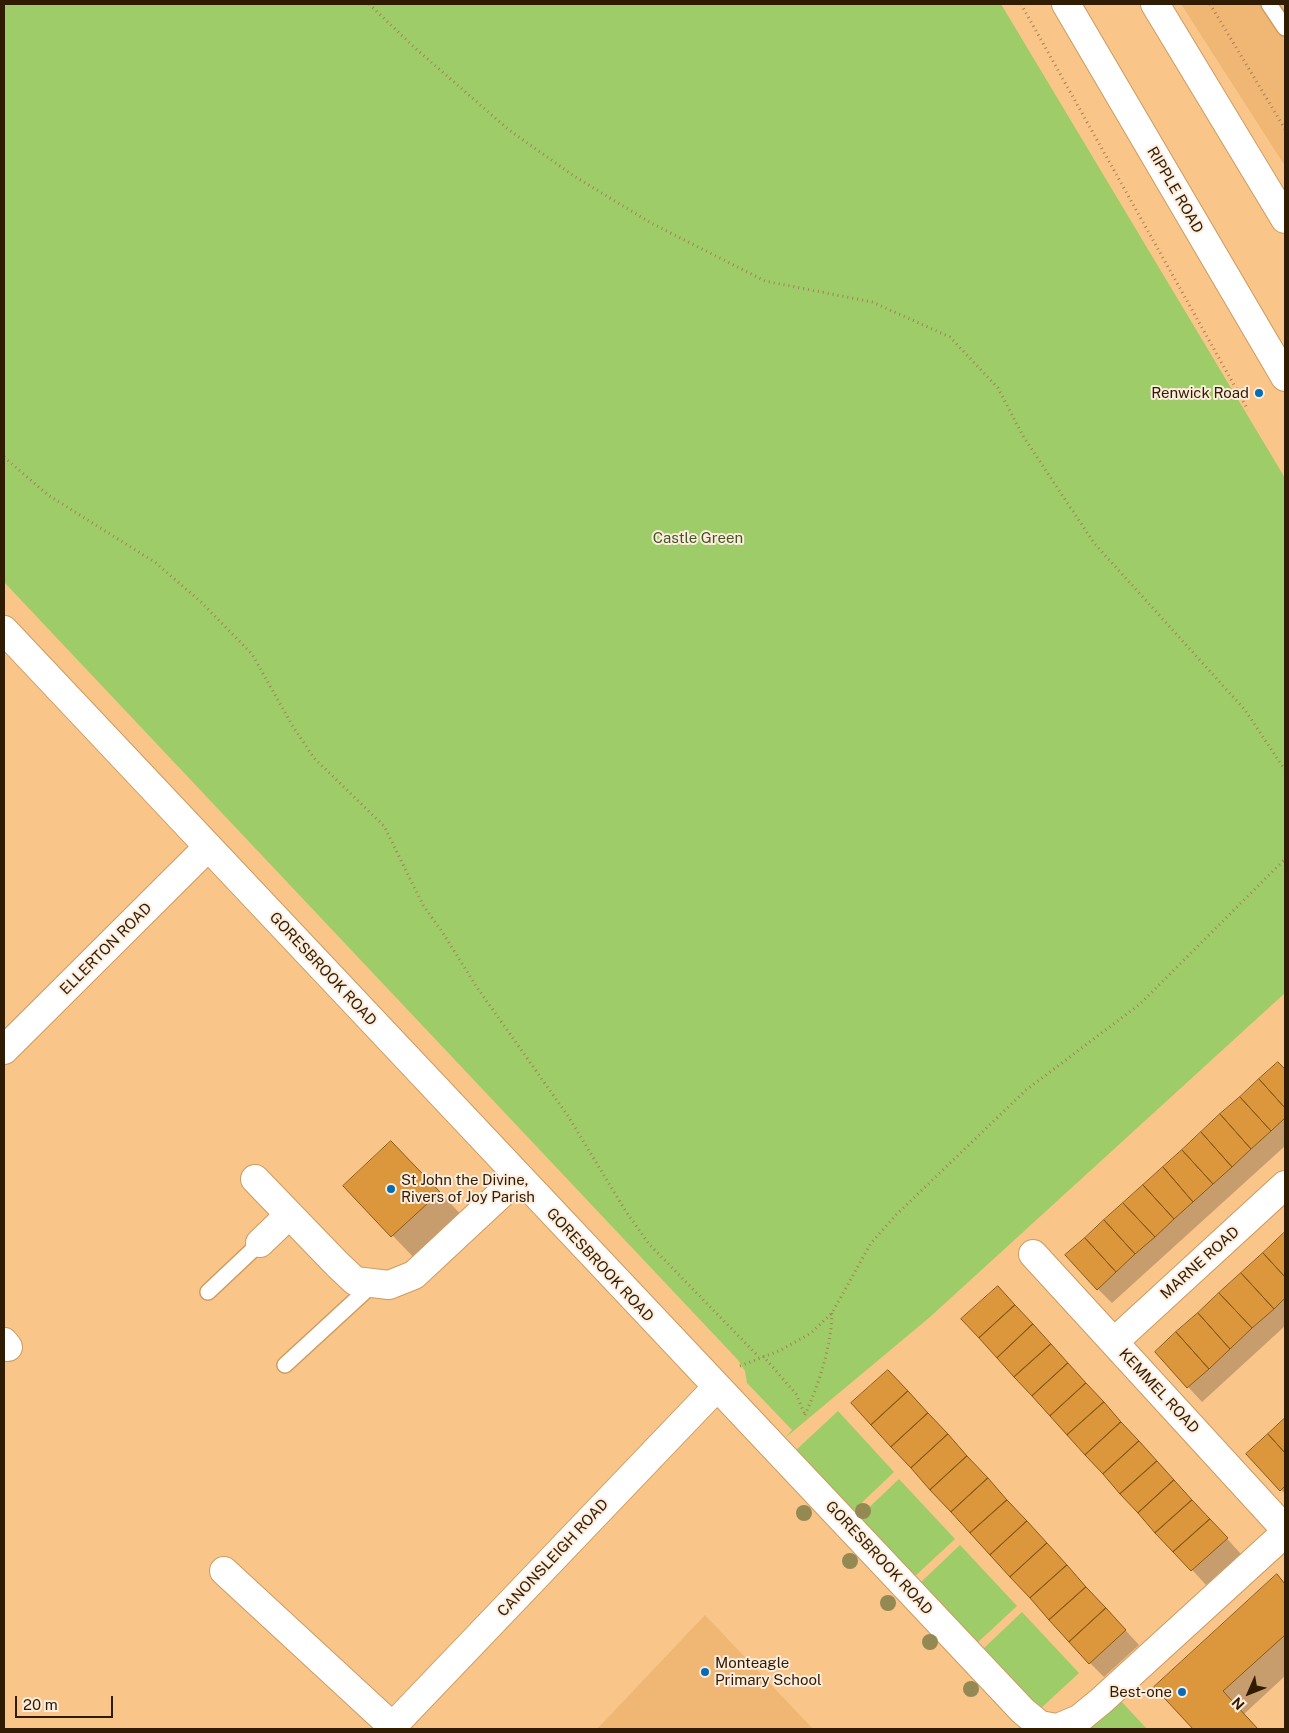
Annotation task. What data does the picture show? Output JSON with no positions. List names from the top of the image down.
{
  "streets": {
    "main road": [
      "RIPPLE ROAD",
      "ELLERTON ROAD",
      "GORESBROOK ROAD",
      "MARNE ROAD",
      "KEMMEL ROAD",
      "CANONSLEIGH ROAD"
    ]
  },
  "crossings": [
    ["ELLERTON ROAD", "GORESBROOK ROAD"],
    ["GORESBROOK ROAD", "CANONSLEIGH ROAD"],
    ["MARNE ROAD", "KEMMEL ROAD"]
  ],
  "parks": ["Castle Green"],
  "places": [
    "Renwick Road",
    "St John the Divine, Rivers of Joy Parish",
    "Monteagle Primary School",
    "Best-one"
  ],
  "scale_bar": "20 m",
  "north": "bottom left"
}
